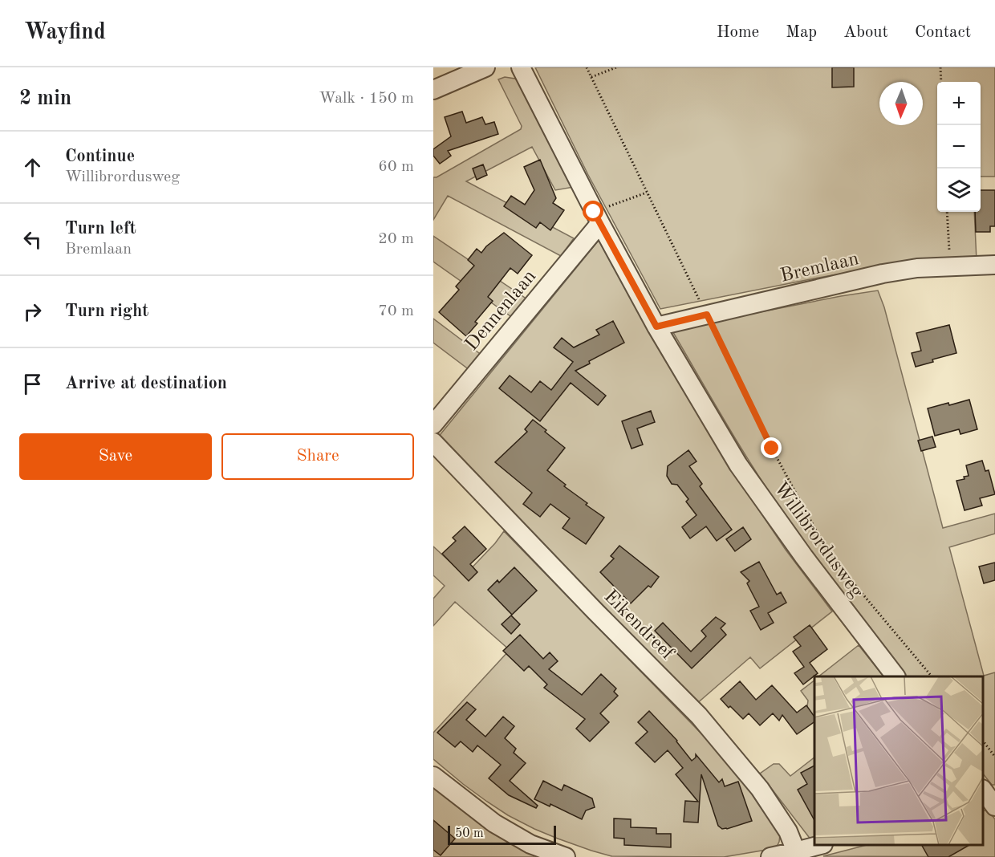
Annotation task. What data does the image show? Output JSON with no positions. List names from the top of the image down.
{
  "streets": {
    "street": [
      "Bremlaan",
      "Dennenlaan",
      "Willibrordusweg",
      "Eikendreef"
    ]
  },
  "crossings": [
    ["Bremlaan", "Willibrordusweg"],
    ["Dennenlaan", "Willibrordusweg"]
  ],
  "scale_bar": "50 m",
  "north": "bottom",
  "page": {
    "header": "Wayfind",
    "nav": [
      "Home",
      "Map",
      "About",
      "Contact"
    ],
    "heading": ["2 min", "Walk · 150 m"],
    "map_buttons": ["+", "−"],
    "list": [
      ["Continue", "Willibrordusweg", "60 m"],
      ["Turn left", "Bremlaan", "20 m"],
      ["Turn right", "70 m"],
      "Arrive at destination"
    ],
    "buttons": ["Save", "Share"],
    "scale": "50 m"
  }
}
